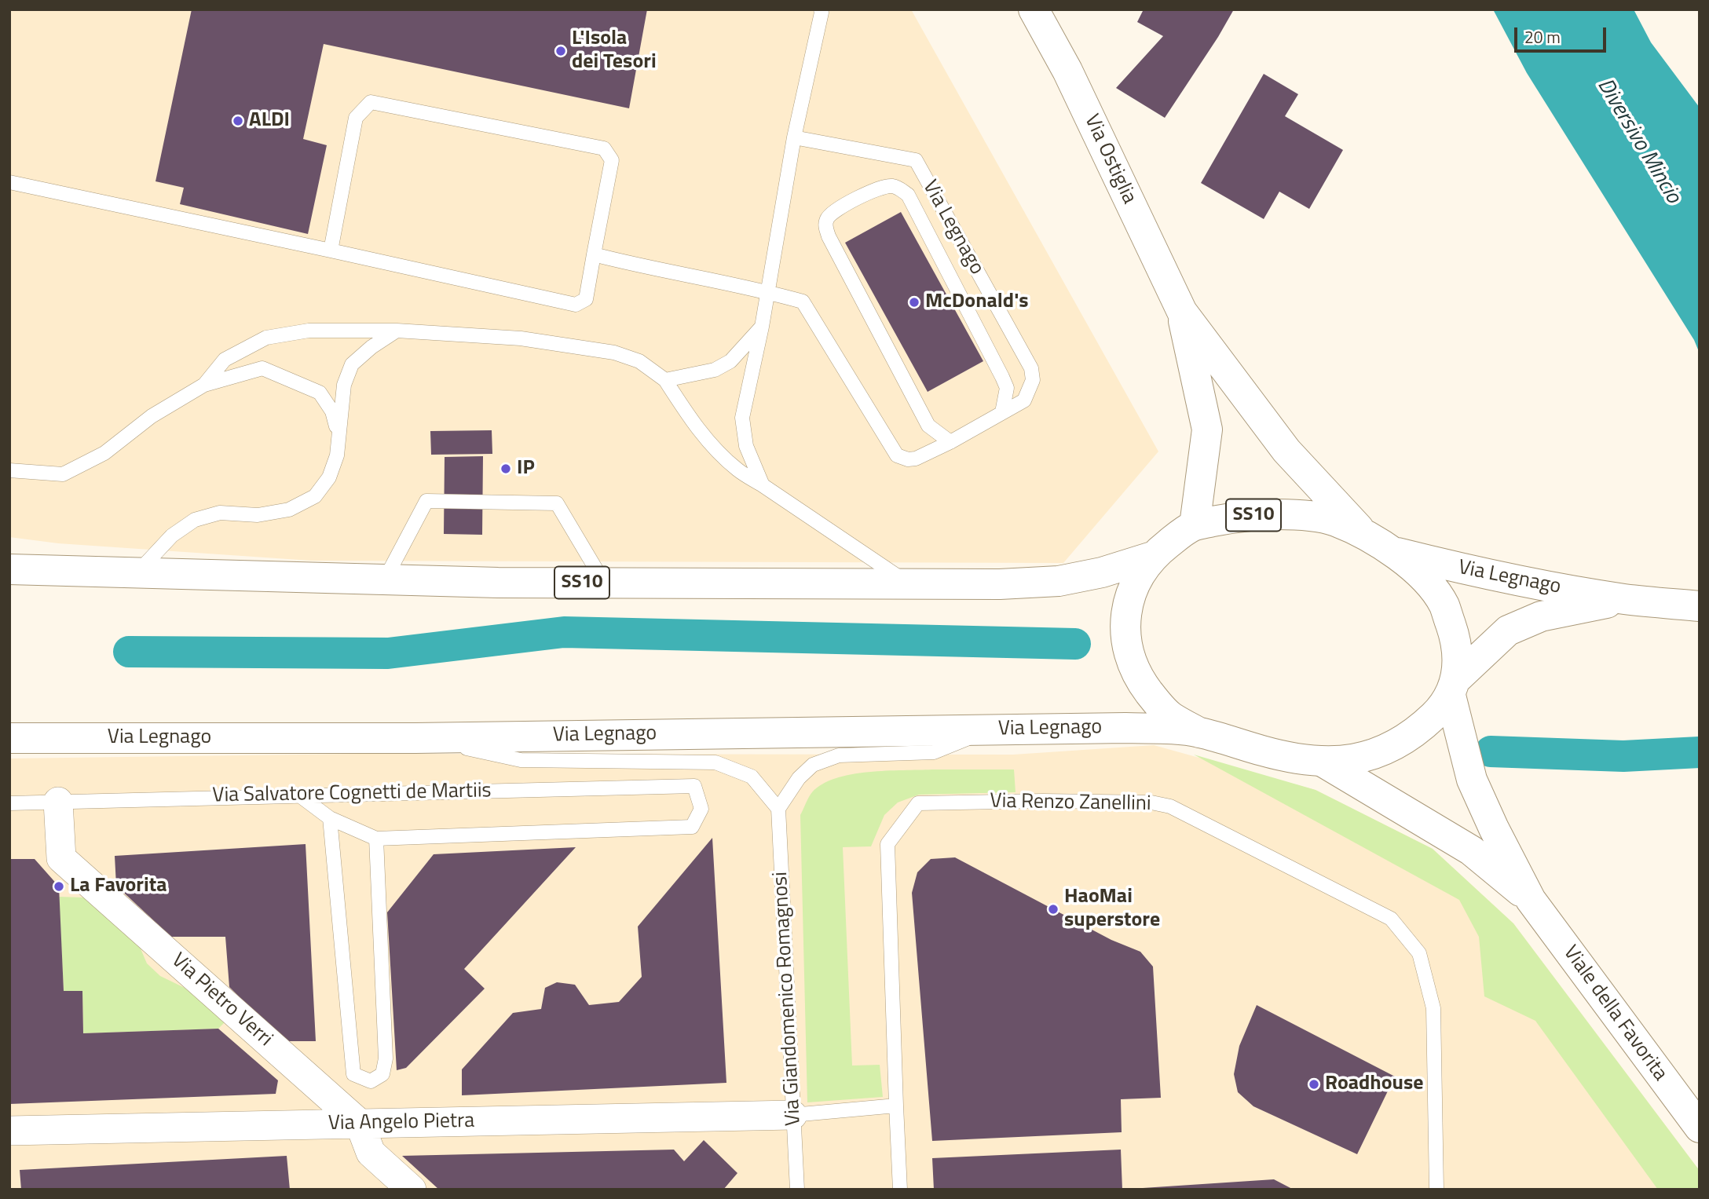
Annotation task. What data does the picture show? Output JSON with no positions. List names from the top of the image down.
{
  "streets": {
    "main road": [
      "Via Ostiglia",
      "Via Legnago",
      "SS10",
      "Viale della Favorita"
    ],
    "street": ["Via Pietro Verri", "Via Angelo Pietra"],
    "lane": ["Via Salvatore Cognetti de Martiis", "Via Renzo Zanellini", "Via Giandomenico Romagnosi"]
  },
  "crossings": [
    ["Via Ostiglia", "Via Legnago"],
    ["Via Legnago", "Viale della Favorita"],
    ["Via Salvatore Cognetti de Martiis", "Via Pietro Verri"],
    ["Via Giandomenico Romagnosi", "Via Angelo Pietra"],
    ["Via Pietro Verri", "Via Angelo Pietra"]
  ],
  "water": ["Diversivo Mincio"],
  "places": [
    "L'Isola dei Tesori",
    "ALDI",
    "McDonald's",
    "IP",
    "La Favorita",
    "HaoMai superstore",
    "Roadhouse"
  ],
  "scale_bar": "20 m"
}
